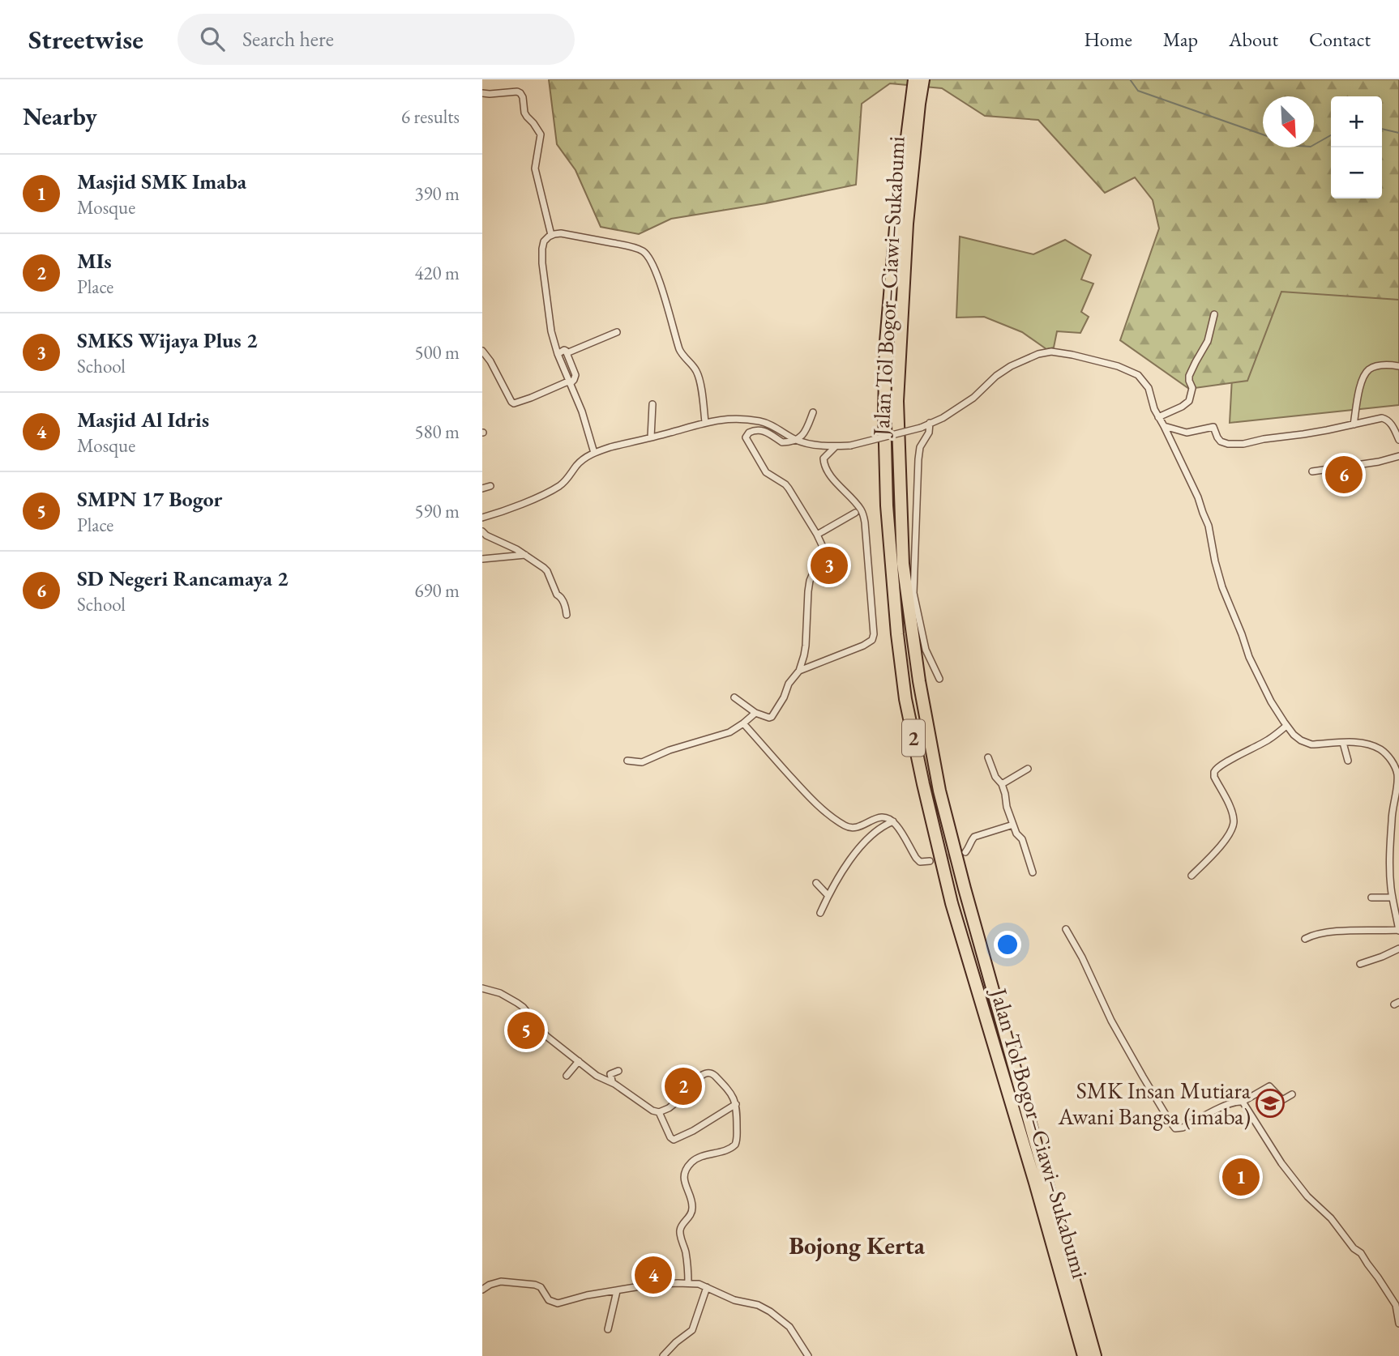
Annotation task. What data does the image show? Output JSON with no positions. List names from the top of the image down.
{
  "streets": {
    "highway": ["Jalan Tol Bogor–Ciawi–Sukabumi", "2"]
  },
  "districts": ["Bojong Kerta"],
  "places": {
    "school or university": ["SMK Insan Mutiara Awani Bangsa (imaba)"]
  },
  "north": "bottom right",
  "page": {
    "header": "Streetwise",
    "search": "Search here",
    "nav": [
      "Home",
      "Map",
      "About",
      "Contact"
    ],
    "heading": ["Nearby", "6 results"],
    "map_buttons": ["+", "−"],
    "list": [
      {
        "mark": "1",
        "name": "Masjid SMK Imaba",
        "note": "Mosque",
        "value": "390 m"
      },
      {
        "mark": "2",
        "name": "MIs",
        "note": "Place",
        "value": "420 m"
      },
      {
        "mark": "3",
        "name": "SMKS Wijaya Plus 2",
        "note": "School",
        "value": "500 m"
      },
      {
        "mark": "4",
        "name": "Masjid Al Idris",
        "note": "Mosque",
        "value": "580 m"
      },
      {
        "mark": "5",
        "name": "SMPN 17 Bogor",
        "note": "Place",
        "value": "590 m"
      },
      {
        "mark": "6",
        "name": "SD Negeri Rancamaya 2",
        "note": "School",
        "value": "690 m"
      }
    ],
    "pins": [
      "6",
      "3",
      "5",
      "2",
      "1",
      "4"
    ]
  }
}
